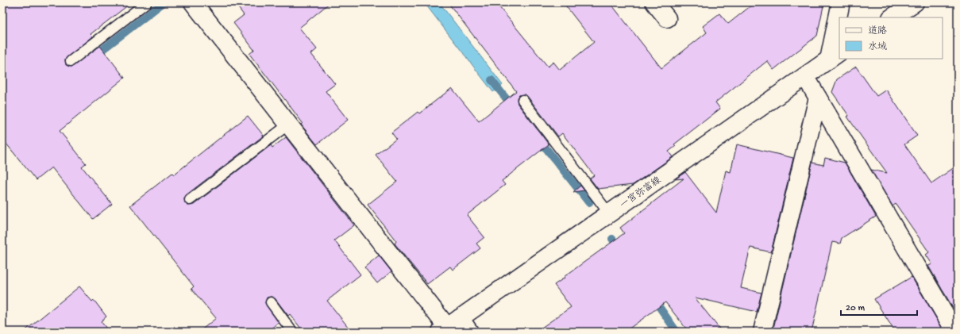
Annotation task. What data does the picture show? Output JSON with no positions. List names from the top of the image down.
{
  "streets": {
    "street": ["一宮弥富線"]
  },
  "legend": ["道路", "水域"],
  "scale_bar": "20 m"
}
